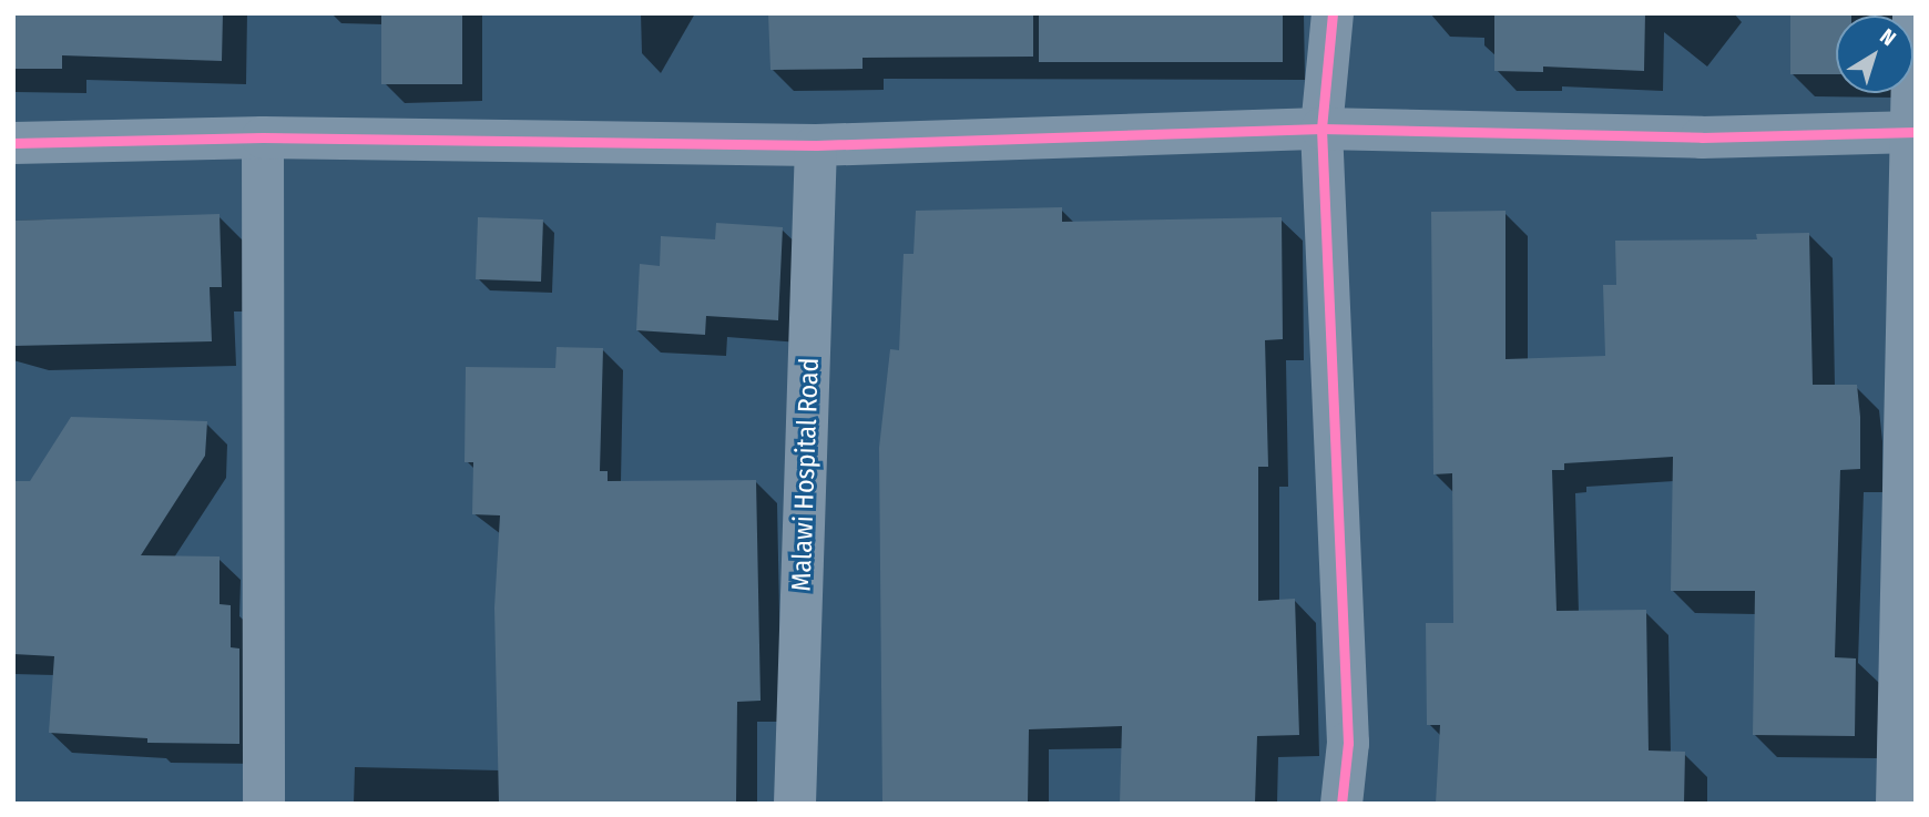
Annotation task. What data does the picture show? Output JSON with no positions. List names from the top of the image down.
{
  "streets": {
    "street": ["Malawi Hospital Road"]
  },
  "north": "top right"
}
